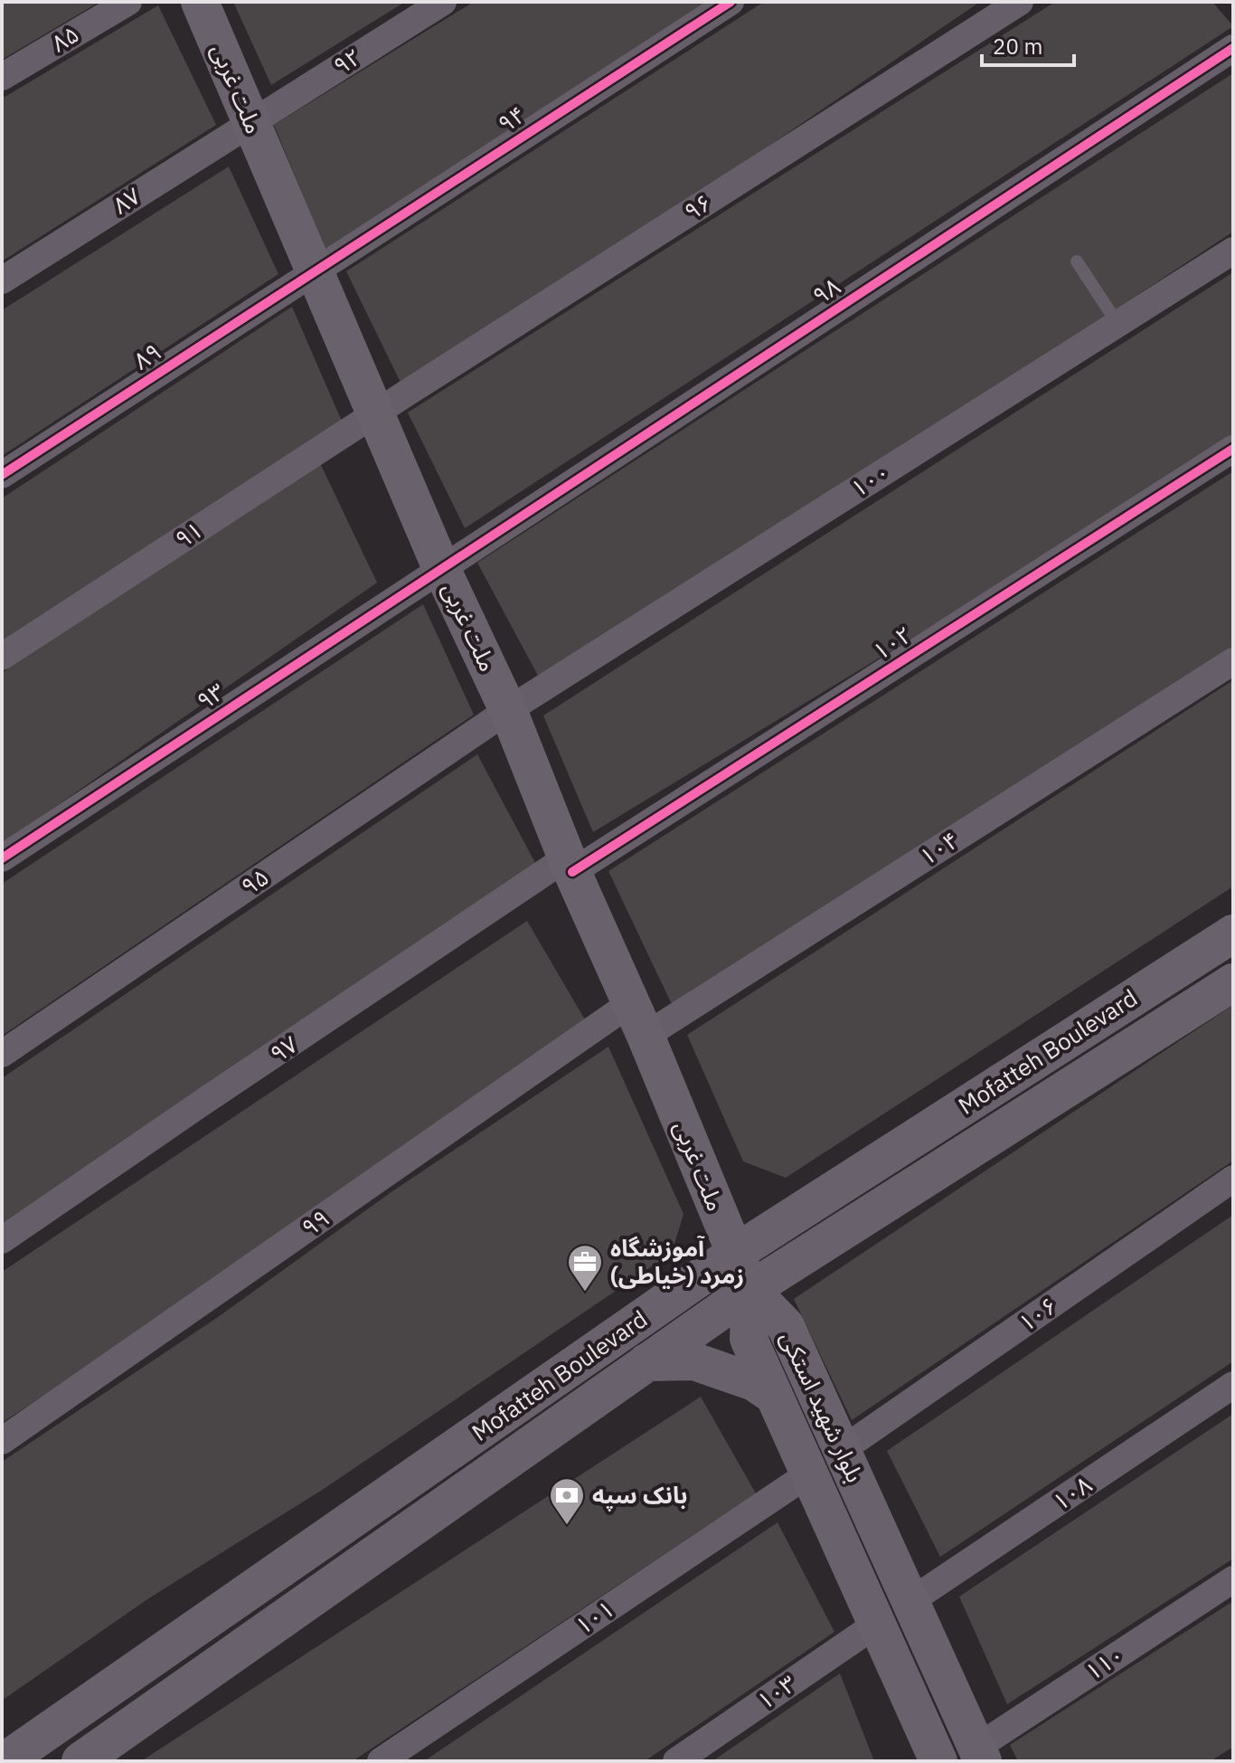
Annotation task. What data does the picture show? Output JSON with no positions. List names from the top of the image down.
{
  "streets": {
    "main road": ["ملت غربی", "Mofatteh Boulevard", "بلوار شهید استکی"],
    "street": [
      "۸۵",
      "۹۲",
      "۹۴",
      "۸۷",
      "۹۶",
      "۹۸",
      "۸۹",
      "۱۰۰",
      "۹۱",
      "۱۰۲",
      "۹۳",
      "۱۰۴",
      "۹۵",
      "۹۷",
      "۹۹",
      "۱۰۶",
      "۱۰۸",
      "۱۰۱",
      "۱۱۰",
      "۱۰۳"
    ]
  },
  "crossings": [
    ["۹۲", "ملت غربی"],
    ["۹۲", "۸۷"],
    ["ملت غربی", "۹۴"],
    ["ملت غربی", "۸۷"],
    ["ملت غربی", "۹۶"],
    ["ملت غربی", "۹۸"],
    ["ملت غربی", "۸۹"],
    ["ملت غربی", "۱۰۰"],
    ["ملت غربی", "۹۱"],
    ["ملت غربی", "۱۰۲"],
    ["ملت غربی", "۹۳"],
    ["ملت غربی", "۱۰۴"],
    ["ملت غربی", "۹۵"],
    ["ملت غربی", "۹۷"],
    ["ملت غربی", "Mofatteh Boulevard"],
    ["ملت غربی", "۹۹"],
    ["ملت غربی", "بلوار شهید استکی"],
    ["۹۴", "۸۹"],
    ["۹۶", "۹۱"],
    ["۹۸", "۹۳"],
    ["۱۰۰", "۹۵"],
    ["۱۰۲", "۹۷"],
    ["۱۰۴", "۹۹"],
    ["Mofatteh Boulevard", "بلوار شهید استکی"],
    ["۱۰۶", "بلوار شهید استکی"],
    ["بلوار شهید استکی", "۱۰۸"],
    ["بلوار شهید استکی", "۱۰۱"],
    ["بلوار شهید استکی", "۱۱۰"],
    ["بلوار شهید استکی", "۱۰۳"]
  ],
  "places": {
    "office": ["آموزشگاه زمرد (خیاطی)"],
    "bank": ["بانک سپه"]
  },
  "scale_bar": "20 m"
}
